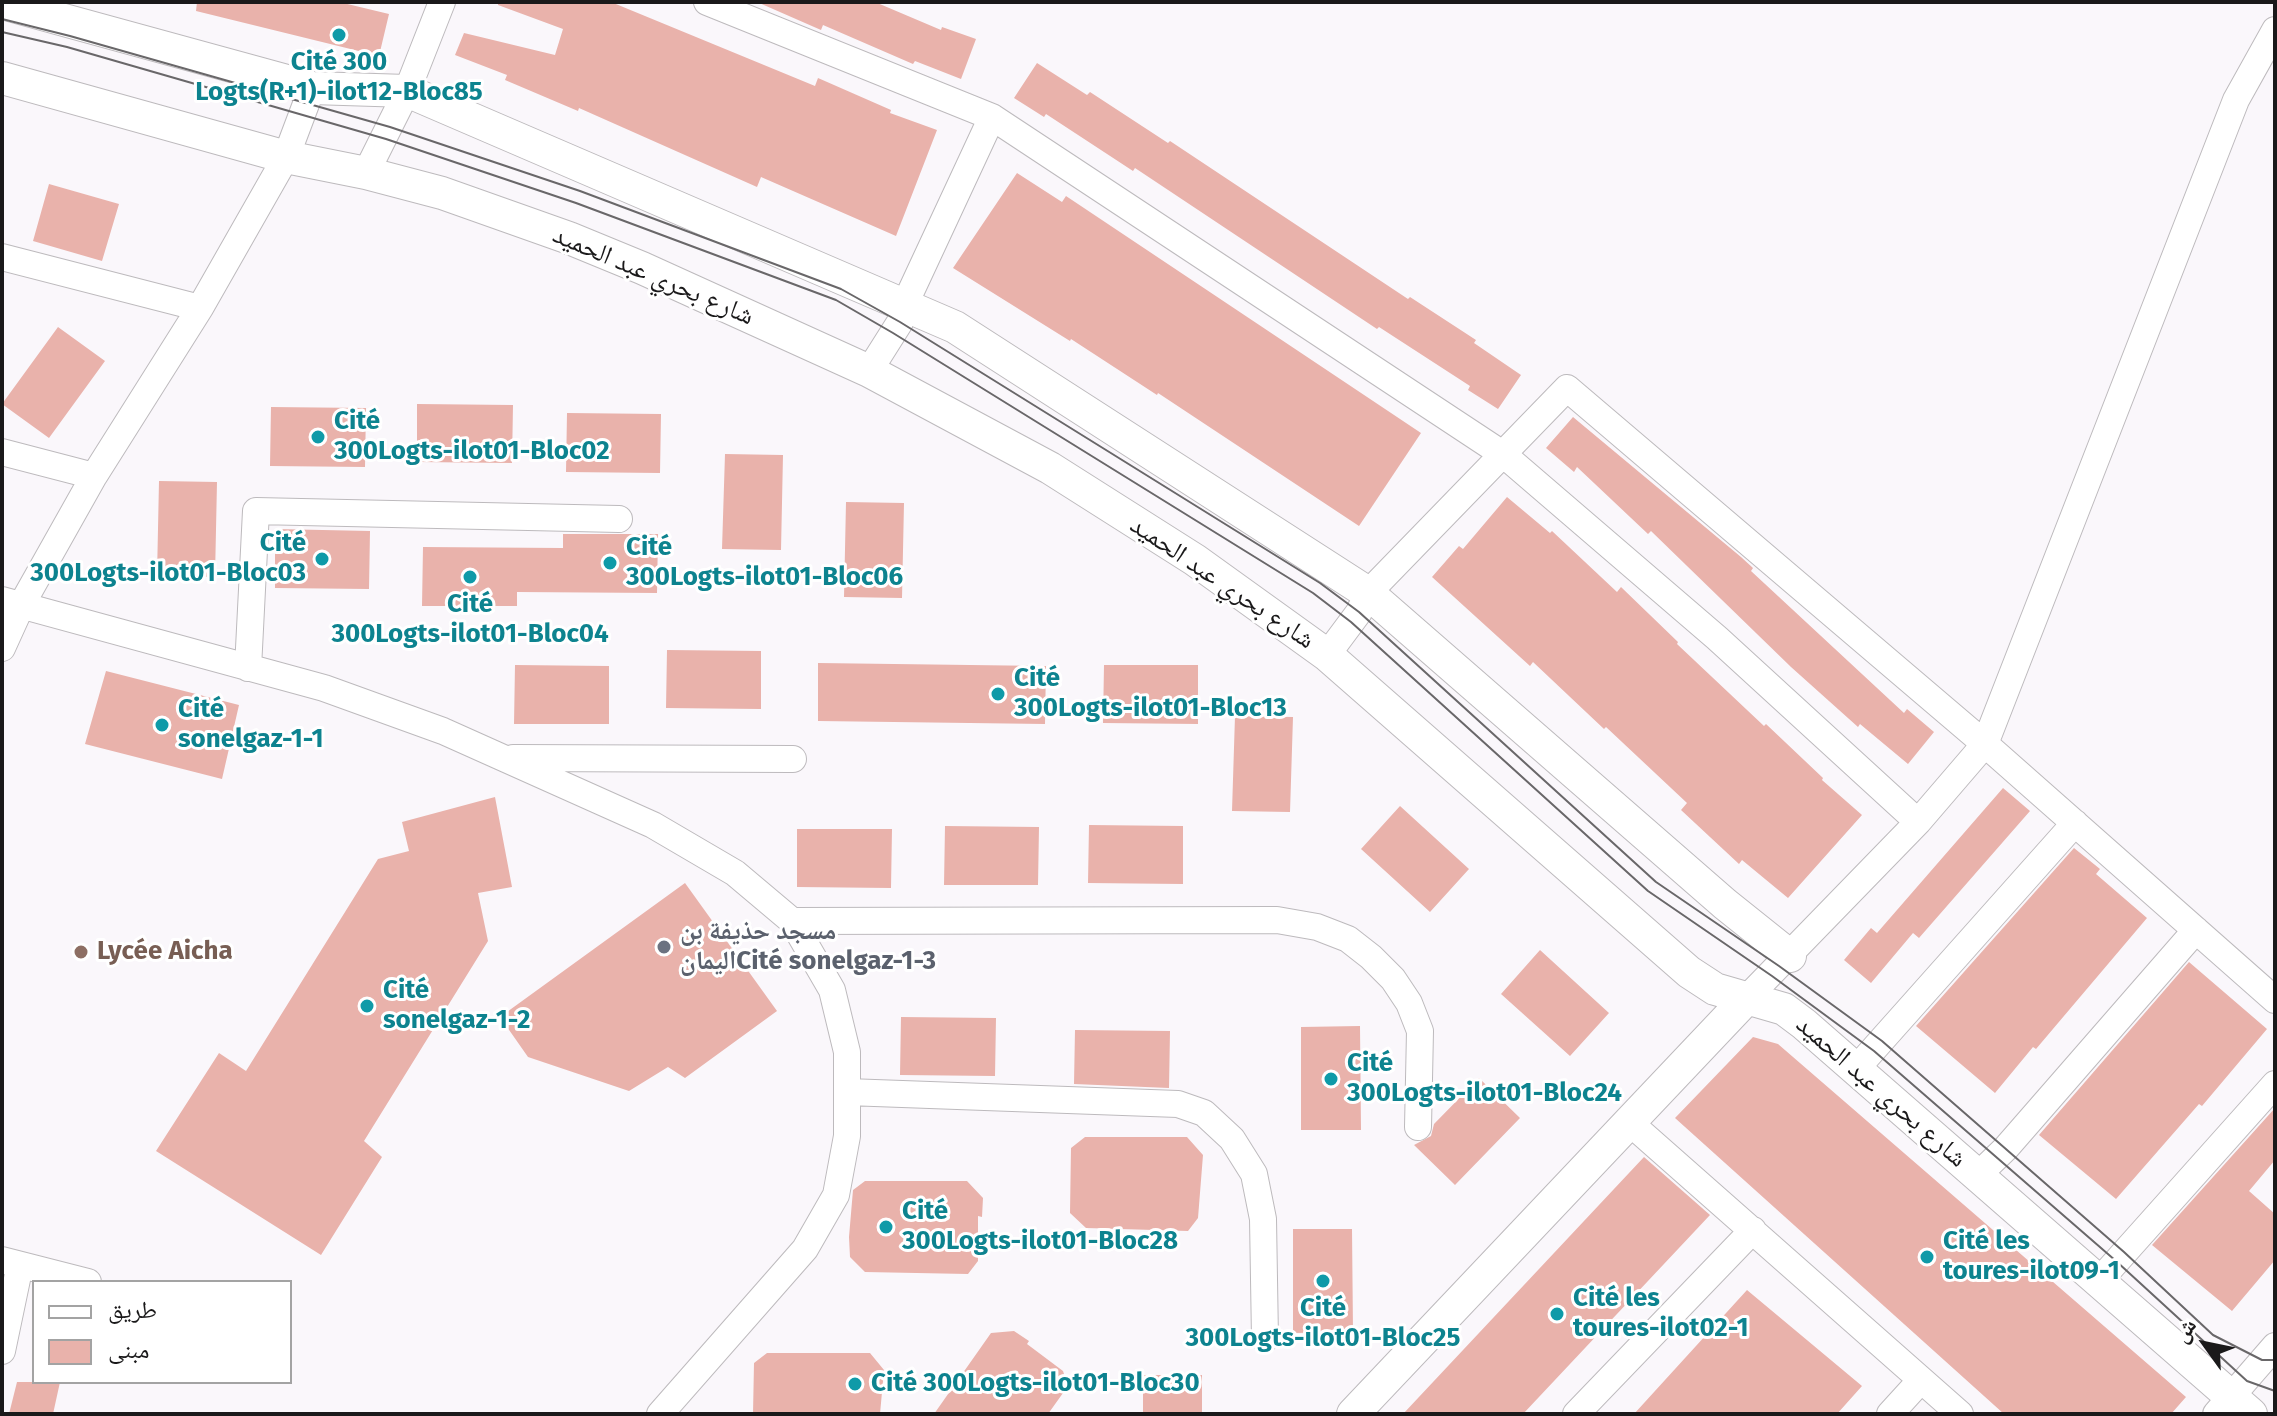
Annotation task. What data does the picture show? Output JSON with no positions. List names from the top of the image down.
{
  "streets": {
    "street": ["شارع بحري عبد الحميد"]
  },
  "places": [
    "Cité 300 Logts(R+1)-ilot12-Bloc85",
    "Cité 300Logts-ilot01-Bloc02",
    "Cité 300Logts-ilot01-Bloc03",
    "Cité 300Logts-ilot01-Bloc06",
    "Cité 300Logts-ilot01-Bloc04",
    "Cité 300Logts-ilot01-Bloc13",
    "Cité sonelgaz-1-1",
    "مسجد حذيفة بن اليمانCité sonelgaz-1-3",
    "Lycée Aicha",
    "Cité sonelgaz-1-2",
    "Cité 300Logts-ilot01-Bloc24",
    "Cité 300Logts-ilot01-Bloc28",
    "Cité les toures-ilot09-1",
    "Cité 300Logts-ilot01-Bloc25",
    "Cité les toures-ilot02-1",
    "Cité 300Logts-ilot01-Bloc30"
  ],
  "legend": ["طريق", "مبنى"],
  "north": "top left"
}
